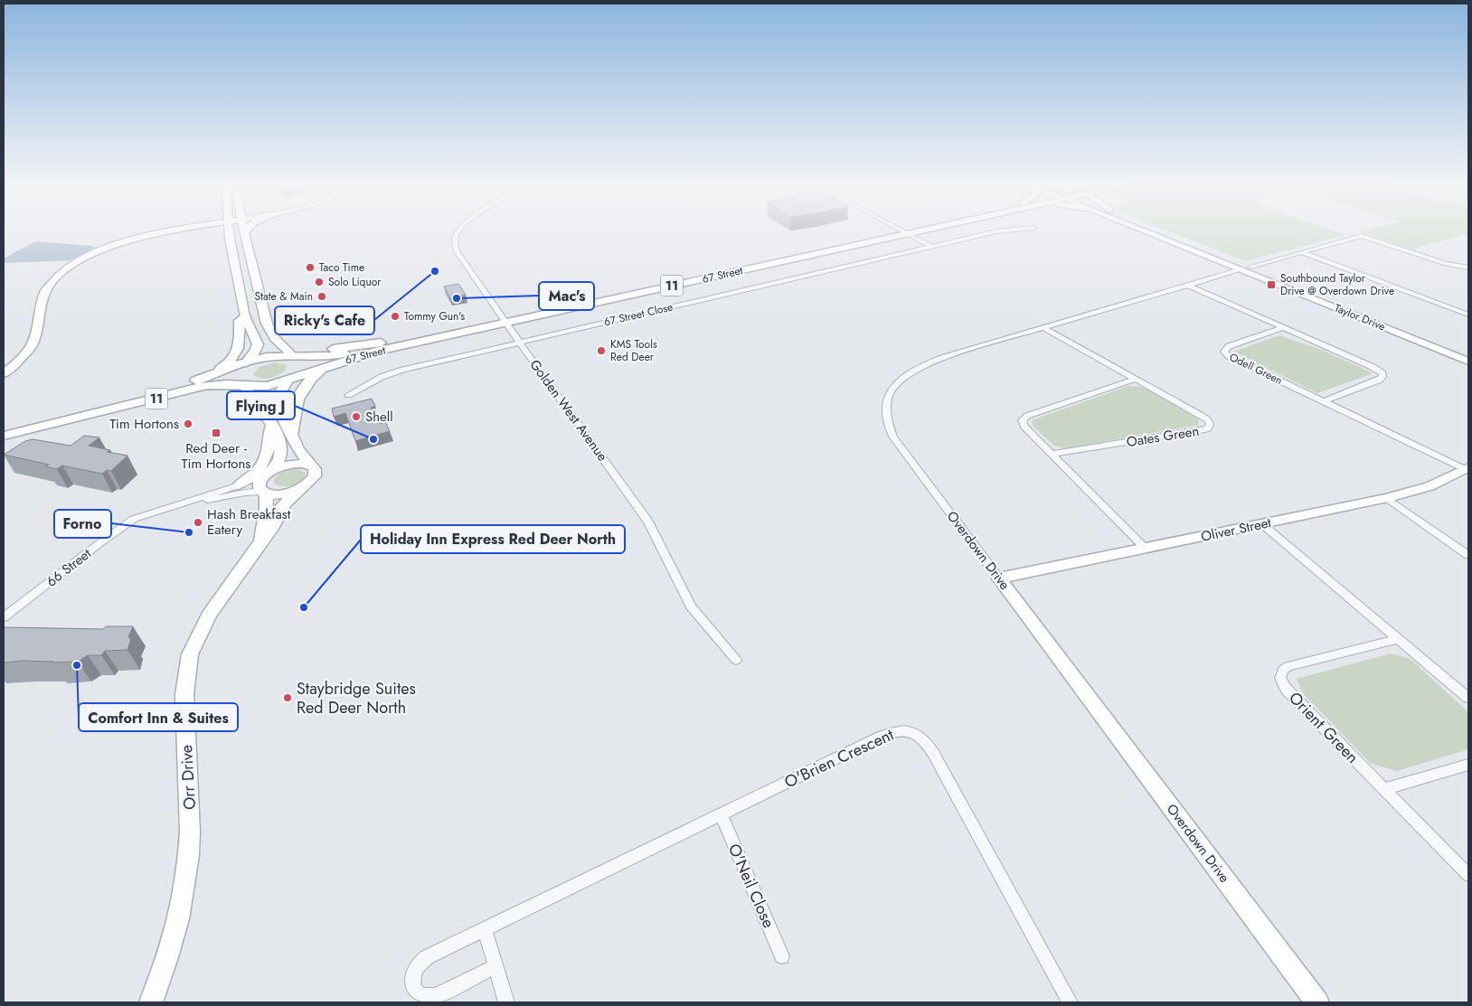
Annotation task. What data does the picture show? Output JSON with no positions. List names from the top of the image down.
{
  "streets": {
    "main road": [
      "67 Street",
      "11",
      "Taylor Drive",
      "Oliver Street",
      "Overdown Drive",
      "Orr Drive"
    ],
    "street": [
      "67 Street Close",
      "Odell Green",
      "Golden West Avenue",
      "Oates Green",
      "66 Street",
      "Orient Green",
      "O'Brien Crescent",
      "O'Neil Close"
    ]
  },
  "crossings": [
    ["67 Street", "Golden West Avenue"],
    ["67 Street Close", "Golden West Avenue"],
    ["Taylor Drive", "Overdown Drive"],
    ["Odell Green", "Oliver Street"],
    ["Oates Green", "Overdown Drive"],
    ["Oliver Street", "Overdown Drive"],
    ["66 Street", "Orr Drive"],
    ["O'Brien Crescent", "O'Neil Close"]
  ],
  "places": {
    "other": [
      "Taco Time",
      "Ricky's Cafe",
      "Solo Liquor",
      "State & Main",
      "Mac's",
      "Tommy Gun's",
      "KMS Tools Red Deer",
      "Shell",
      "Tim Hortons",
      "Flying J",
      "Hash Breakfast Eatery",
      "Forno",
      "Holiday Inn Express Red Deer North",
      "Comfort Inn & Suites",
      "Staybridge Suites Red Deer North"
    ],
    "transit": ["Southbound Taylor Drive @ Overdown Drive", "Red Deer - Tim Hortons"]
  }
}
